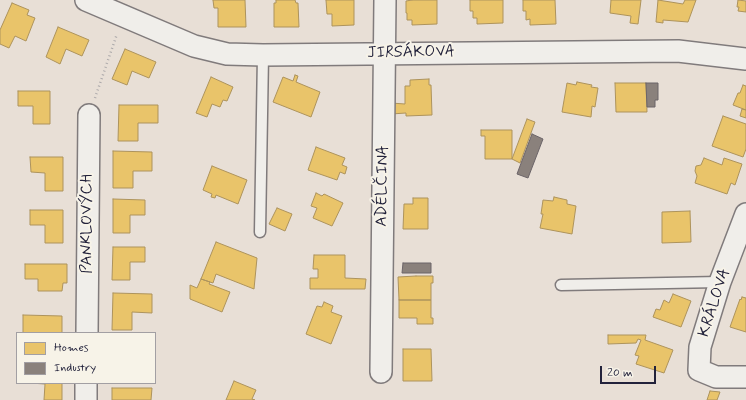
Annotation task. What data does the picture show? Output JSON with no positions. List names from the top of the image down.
{
  "streets": {
    "street": [
      "JIRSÁKOVA",
      "ADÉLČINA",
      "PANKLOVÝCH",
      "KRÁLOVA"
    ]
  },
  "crossings": [
    ["JIRSÁKOVA", "ADÉLČINA"]
  ],
  "legend": ["Homes", "Industry"],
  "scale_bar": "20 m"
}
